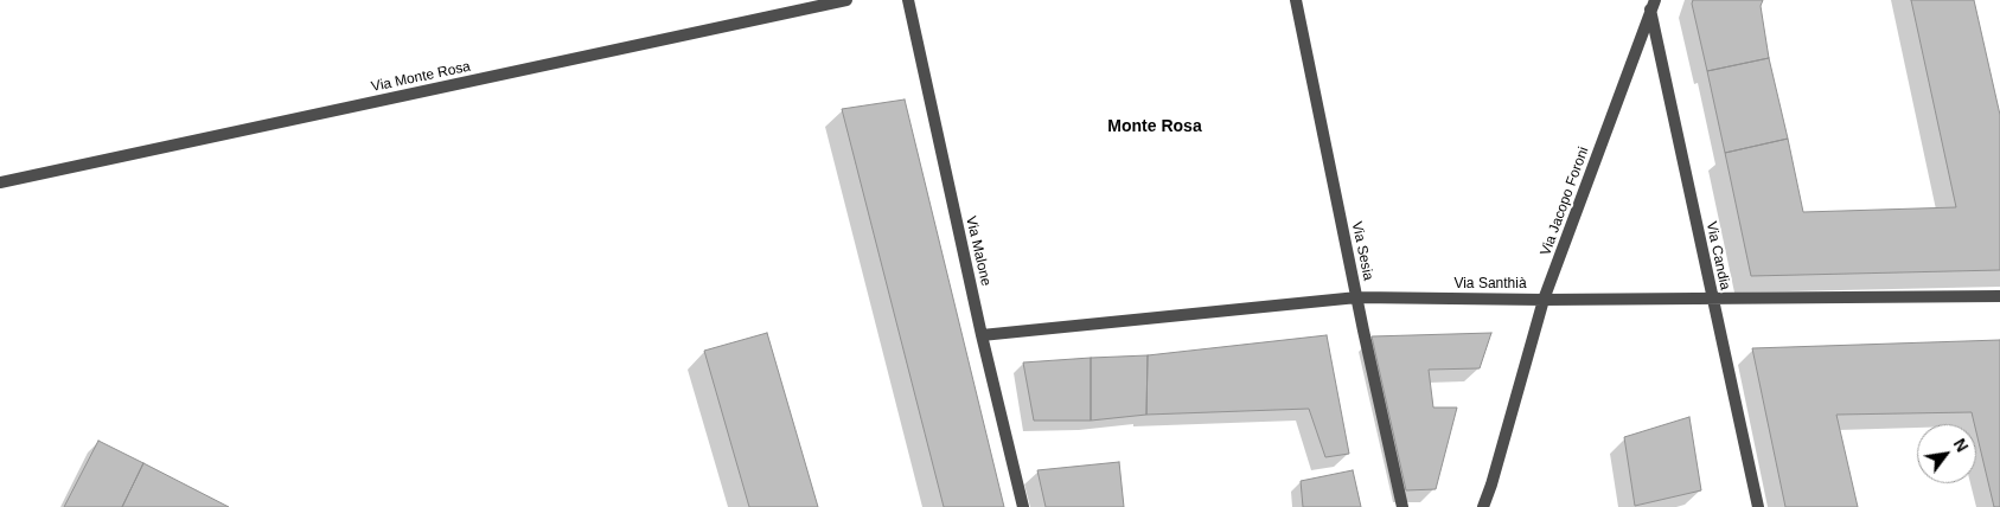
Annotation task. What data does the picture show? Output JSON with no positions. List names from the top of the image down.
{
  "streets": {
    "street": [
      "Via Monte Rosa",
      "Via Jacopo Foroni",
      "Via Malone",
      "Via Sesia",
      "Via Candia",
      "Via Santhià"
    ]
  },
  "crossings": [
    ["Via Jacopo Foroni", "Via Candia"],
    ["Via Jacopo Foroni", "Via Santhià"],
    ["Via Malone", "Via Santhià"],
    ["Via Sesia", "Via Santhià"],
    ["Via Candia", "Via Santhià"]
  ],
  "districts": ["Monte Rosa"],
  "north": "top right"
}
